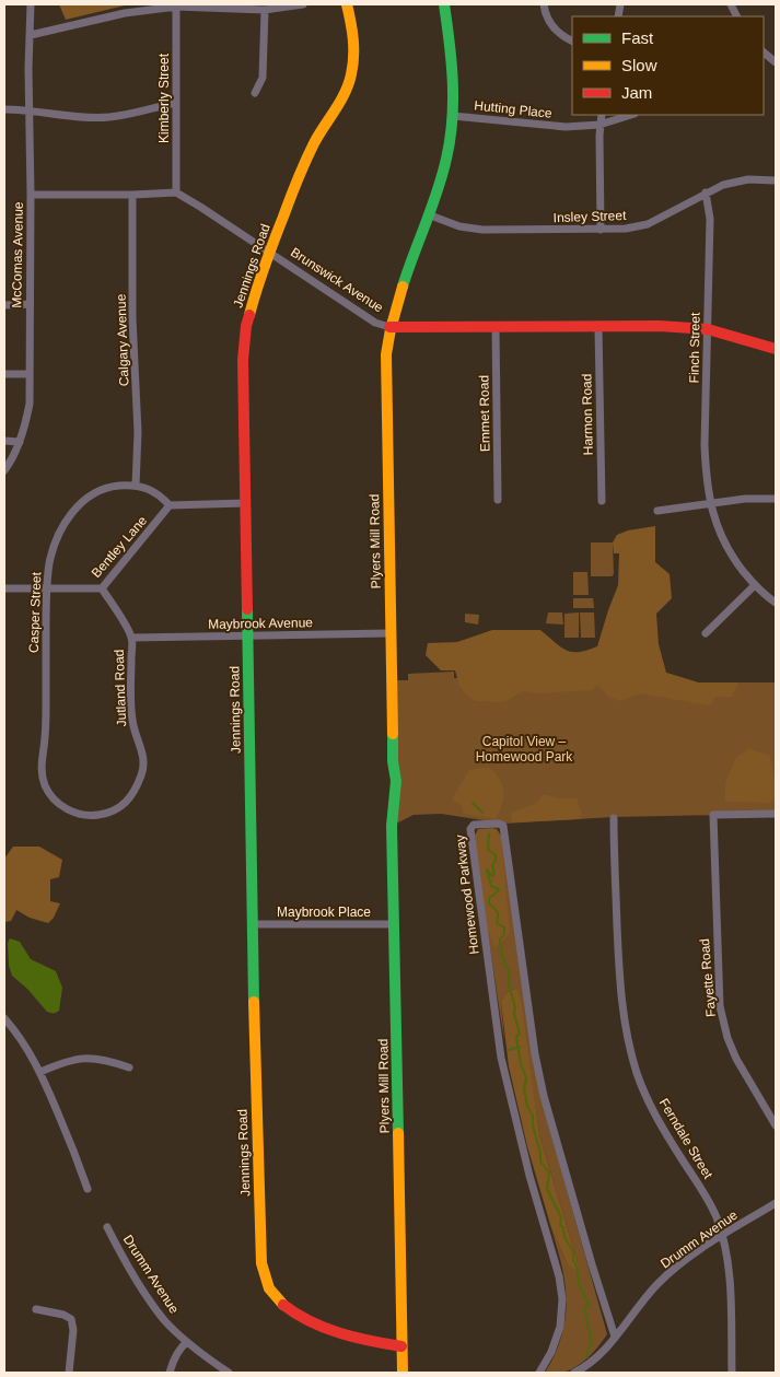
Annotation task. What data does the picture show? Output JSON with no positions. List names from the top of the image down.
{
  "streets": {
    "street": [
      "Kimberly Street",
      "Hutting Place",
      "Insley Street",
      "McComas Avenue",
      "Jennings Road",
      "Brunswick Avenue",
      "Calgary Avenue",
      "Finch Street",
      "Emmet Road",
      "Harmon Road",
      "Plyers Mill Road",
      "Bentley Lane",
      "Casper Street",
      "Maybrook Avenue",
      "Jutland Road",
      "Homewood Parkway",
      "Maybrook Place",
      "Fayette Road",
      "Ferndale Street",
      "Drumm Avenue"
    ]
  },
  "crossings": [
    ["Kimberly Street", "Brunswick Avenue"],
    ["Hutting Place", "Plyers Mill Road"],
    ["Insley Street", "Finch Street"],
    ["Insley Street", "Plyers Mill Road"],
    ["Jennings Road", "Brunswick Avenue"],
    ["Jennings Road", "Plyers Mill Road"],
    ["Jennings Road", "Maybrook Avenue"],
    ["Jennings Road", "Maybrook Place"],
    ["Brunswick Avenue", "Finch Street"],
    ["Brunswick Avenue", "Emmet Road"],
    ["Brunswick Avenue", "Harmon Road"],
    ["Brunswick Avenue", "Plyers Mill Road"],
    ["Calgary Avenue", "Casper Street"],
    ["Plyers Mill Road", "Maybrook Avenue"],
    ["Plyers Mill Road", "Maybrook Place"],
    ["Bentley Lane", "Casper Street"],
    ["Bentley Lane", "Jutland Road"],
    ["Casper Street", "Jutland Road"],
    ["Maybrook Avenue", "Jutland Road"],
    ["Homewood Parkway", "Drumm Avenue"],
    ["Ferndale Street", "Drumm Avenue"]
  ],
  "parks": ["Capitol View – Homewood Park"],
  "legend": ["Fast", "Slow", "Jam"]
}
